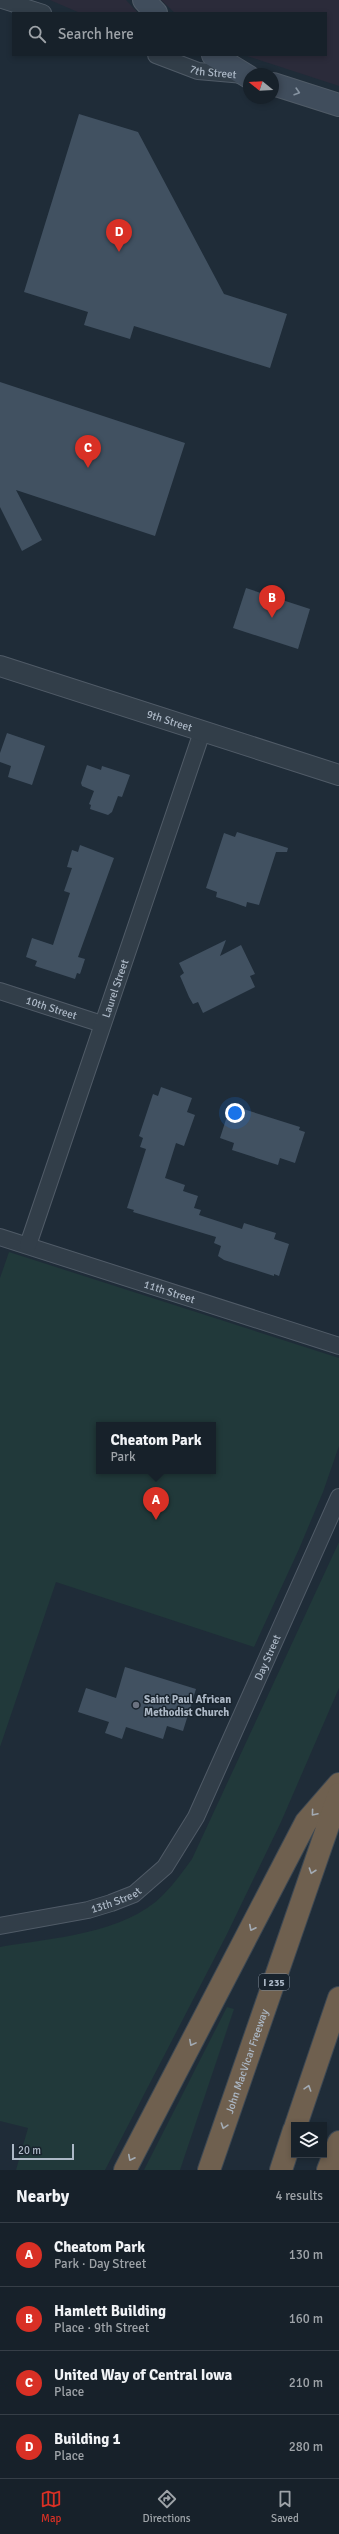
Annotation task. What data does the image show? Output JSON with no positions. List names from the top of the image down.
{
  "streets": {
    "highway": ["I 235", "John MacVicar Freeway"],
    "street": [
      "7th Street",
      "9th Street",
      "Laurel Street",
      "10th Street",
      "11th Street",
      "Day Street",
      "13th Street"
    ]
  },
  "crossings": [
    ["9th Street", "Laurel Street"],
    ["Laurel Street", "10th Street"],
    ["Laurel Street", "11th Street"],
    ["Day Street", "13th Street"]
  ],
  "places": ["Saint Paul African Methodist Church"],
  "scale_bar": "20 m",
  "north": "left",
  "page": {
    "search": "Search here",
    "pins": [
      "D",
      "C",
      "B",
      "A"
    ],
    "popup": ["Cheatom Park", "Park"],
    "scale": "20 m",
    "heading": ["Nearby", "4 results"],
    "list": [
      {
        "mark": "A",
        "name": "Cheatom Park",
        "note": "Park · Day Street",
        "value": "130 m"
      },
      {
        "mark": "B",
        "name": "Hamlett Building",
        "note": "Place · 9th Street",
        "value": "160 m"
      },
      {
        "mark": "C",
        "name": "United Way of Central Iowa",
        "note": "Place",
        "value": "210 m"
      },
      {
        "mark": "D",
        "name": "Building 1",
        "note": "Place",
        "value": "280 m"
      }
    ],
    "nav": ["Map", "Directions", "Saved"]
  }
}
